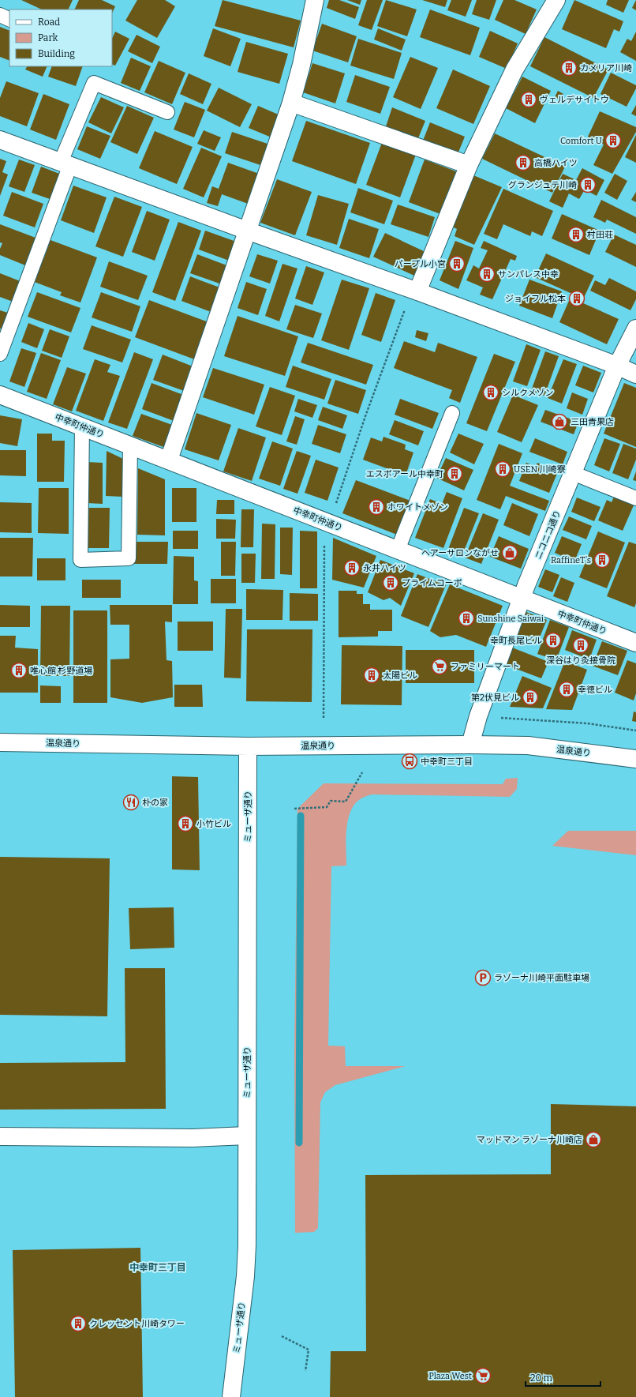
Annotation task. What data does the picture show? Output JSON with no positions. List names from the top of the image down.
{
  "streets": {
    "street": [
      "中幸町仲通り",
      "ニコニコ通り",
      "温泉通り",
      "ミューザ通り"
    ]
  },
  "crossings": [
    ["中幸町仲通り", "ニコニコ通り"],
    ["ニコニコ通り", "温泉通り"],
    ["温泉通り", "ミューザ通り"]
  ],
  "districts": ["中幸町三丁目"],
  "places": {
    "building": [
      "カメリア川崎",
      "ヴェルデサイトウ",
      "Comfort U",
      "高橋ハイツ",
      "グランジュテ川崎",
      "村田荘",
      "パープル小宮",
      "サンパレス中幸",
      "ジョイフル松本",
      "シルクメゾン",
      "USEN 川崎寮",
      "エスポアール中幸町",
      "ホワイトメゾン",
      "RaffineT's",
      "永井ハイツ",
      "プライムコーポ",
      "Sunshine Saiwai",
      "幸町長尾ビル",
      "深谷はり灸接骨院",
      "唯心館 杉野道場",
      "太陽ビル",
      "幸徳ビル",
      "第2伏見ビル",
      "小竹ビル",
      "クレッセント川崎タワー"
    ],
    "shop": ["三田青果店", "ヘアーサロンながせ", "マッドマン ラゾーナ川崎店"],
    "supermarket": ["ファミリーマート", "Plaza West"],
    "bus stop": ["中幸町三丁目"],
    "restaurant": ["朴の家"],
    "parking": ["ラゾーナ川崎平面駐車場"]
  },
  "legend": ["Road", "Park", "Building"],
  "scale_bar": "20 m"
}
